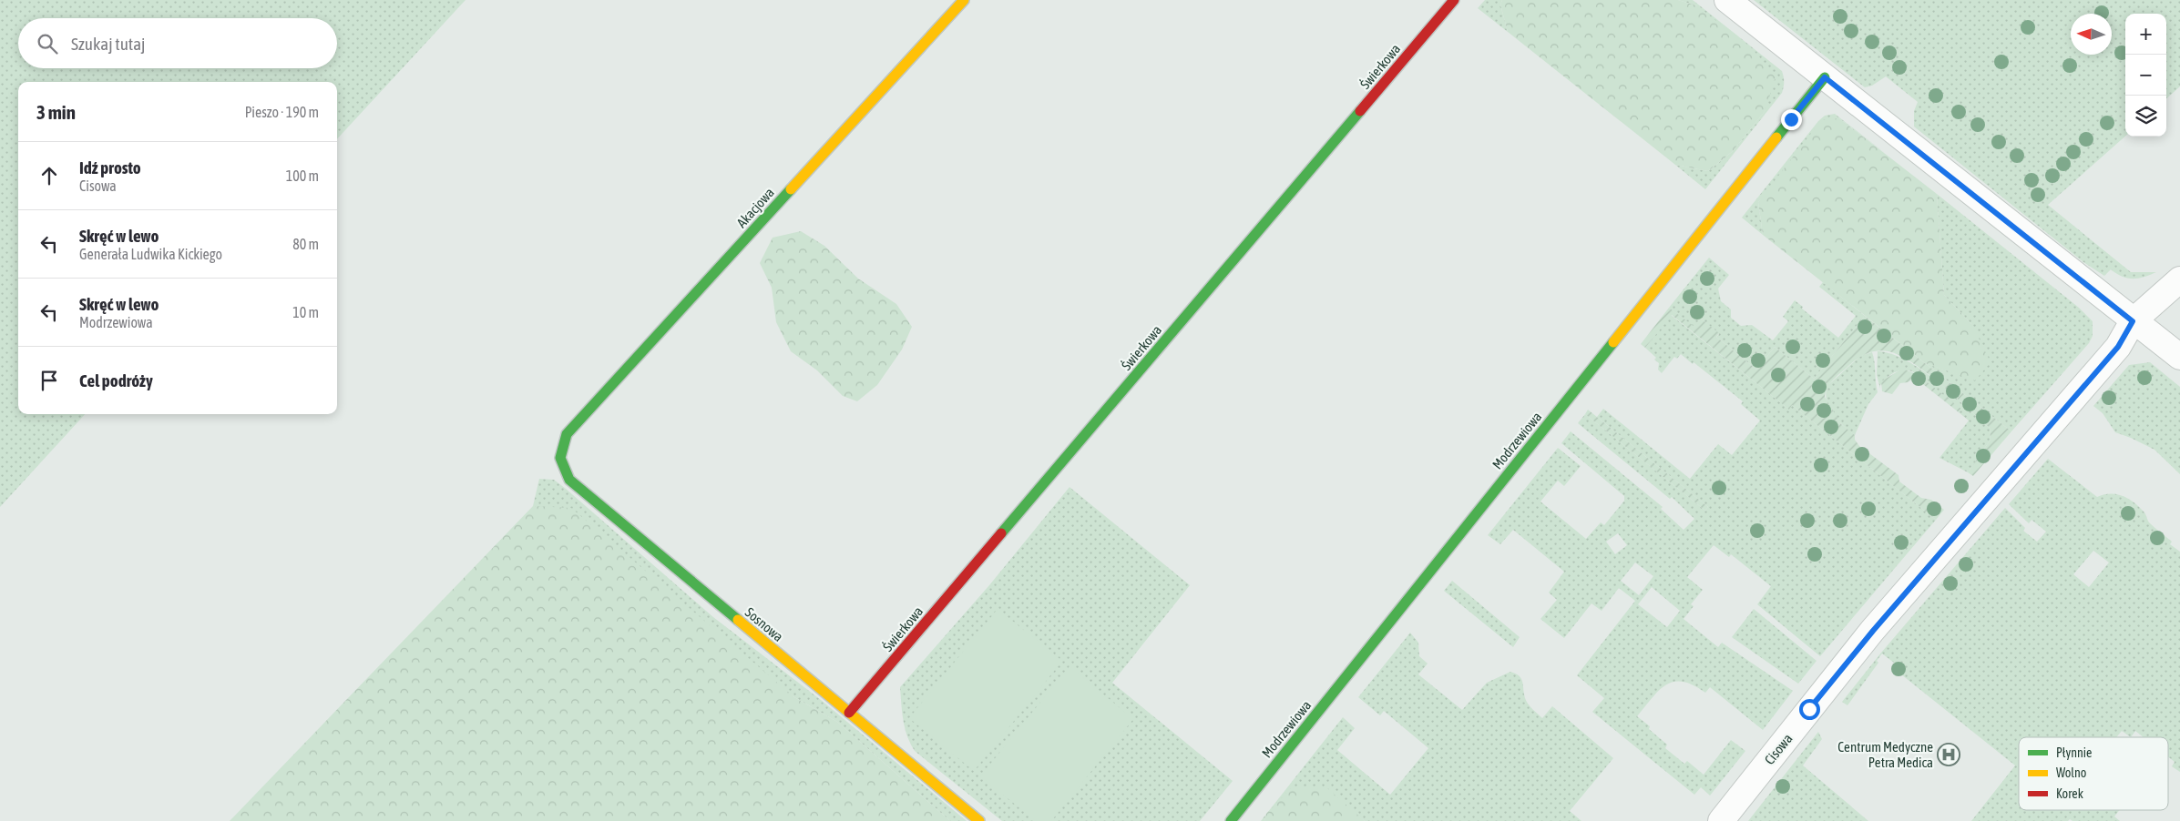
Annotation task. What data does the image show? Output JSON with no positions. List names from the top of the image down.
{
  "streets": {
    "street": [
      "Świerkowa",
      "Akacjowa",
      "Modrzewiowa",
      "Sosnowa",
      "Cisowa"
    ]
  },
  "crossings": [
    ["Świerkowa", "Sosnowa"],
    ["Akacjowa", "Sosnowa"]
  ],
  "places": {
    "hospital": ["Centrum Medyczne Petra Medica"]
  },
  "legend": ["Płynnie", "Wolno", "Korek"],
  "north": "left",
  "page": {
    "map_buttons": ["+", "−"],
    "search": "Szukaj tutaj",
    "heading": ["3 min", "Pieszo · 190 m"],
    "list": [
      ["Idź prosto", "Cisowa", "100 m"],
      ["Skręć w lewo", "Generała Ludwika Kickiego", "80 m"],
      ["Skręć w lewo", "Modrzewiowa", "10 m"],
      "Cel podróży"
    ]
  }
}
